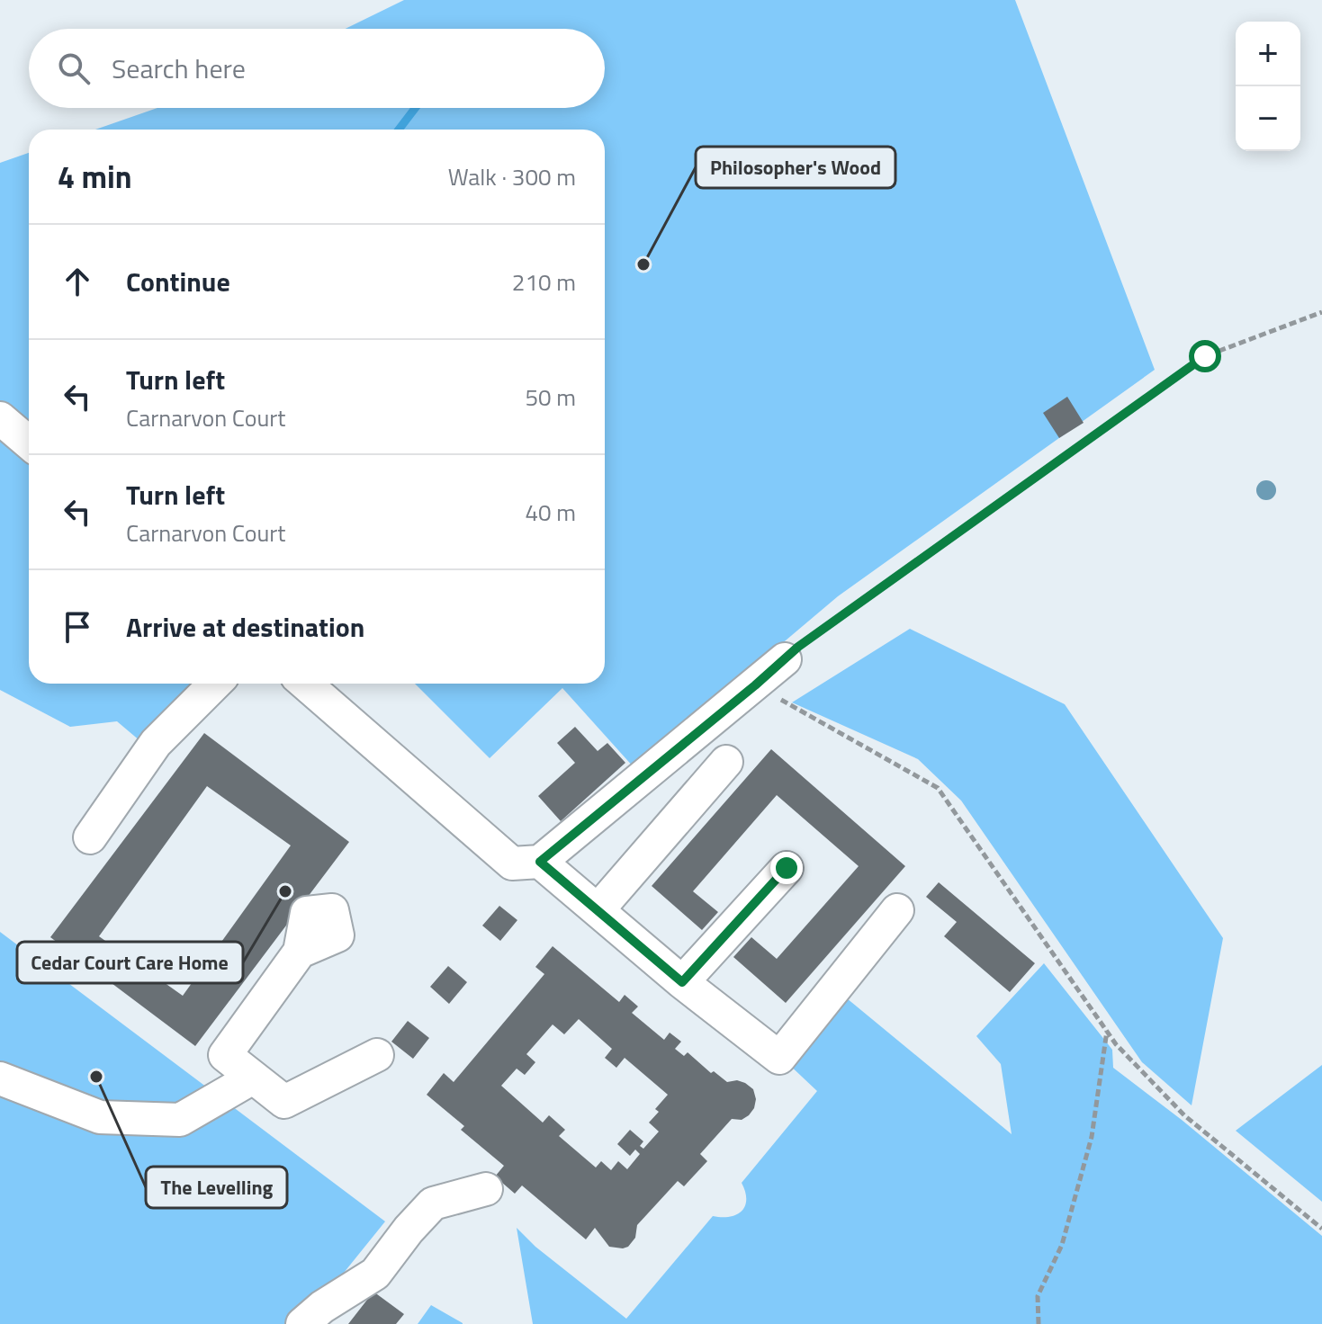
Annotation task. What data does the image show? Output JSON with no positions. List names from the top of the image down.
{
  "places": ["Philosopher's Wood", "Cedar Court Care Home", "The Levelling"],
  "page": {
    "map_buttons": ["+", "−"],
    "search": "Search here",
    "heading": ["4 min", "Walk · 300 m"],
    "list": [
      ["Continue", "210 m"],
      ["Turn left", "Carnarvon Court", "50 m"],
      ["Turn left", "Carnarvon Court", "40 m"],
      "Arrive at destination"
    ]
  }
}
